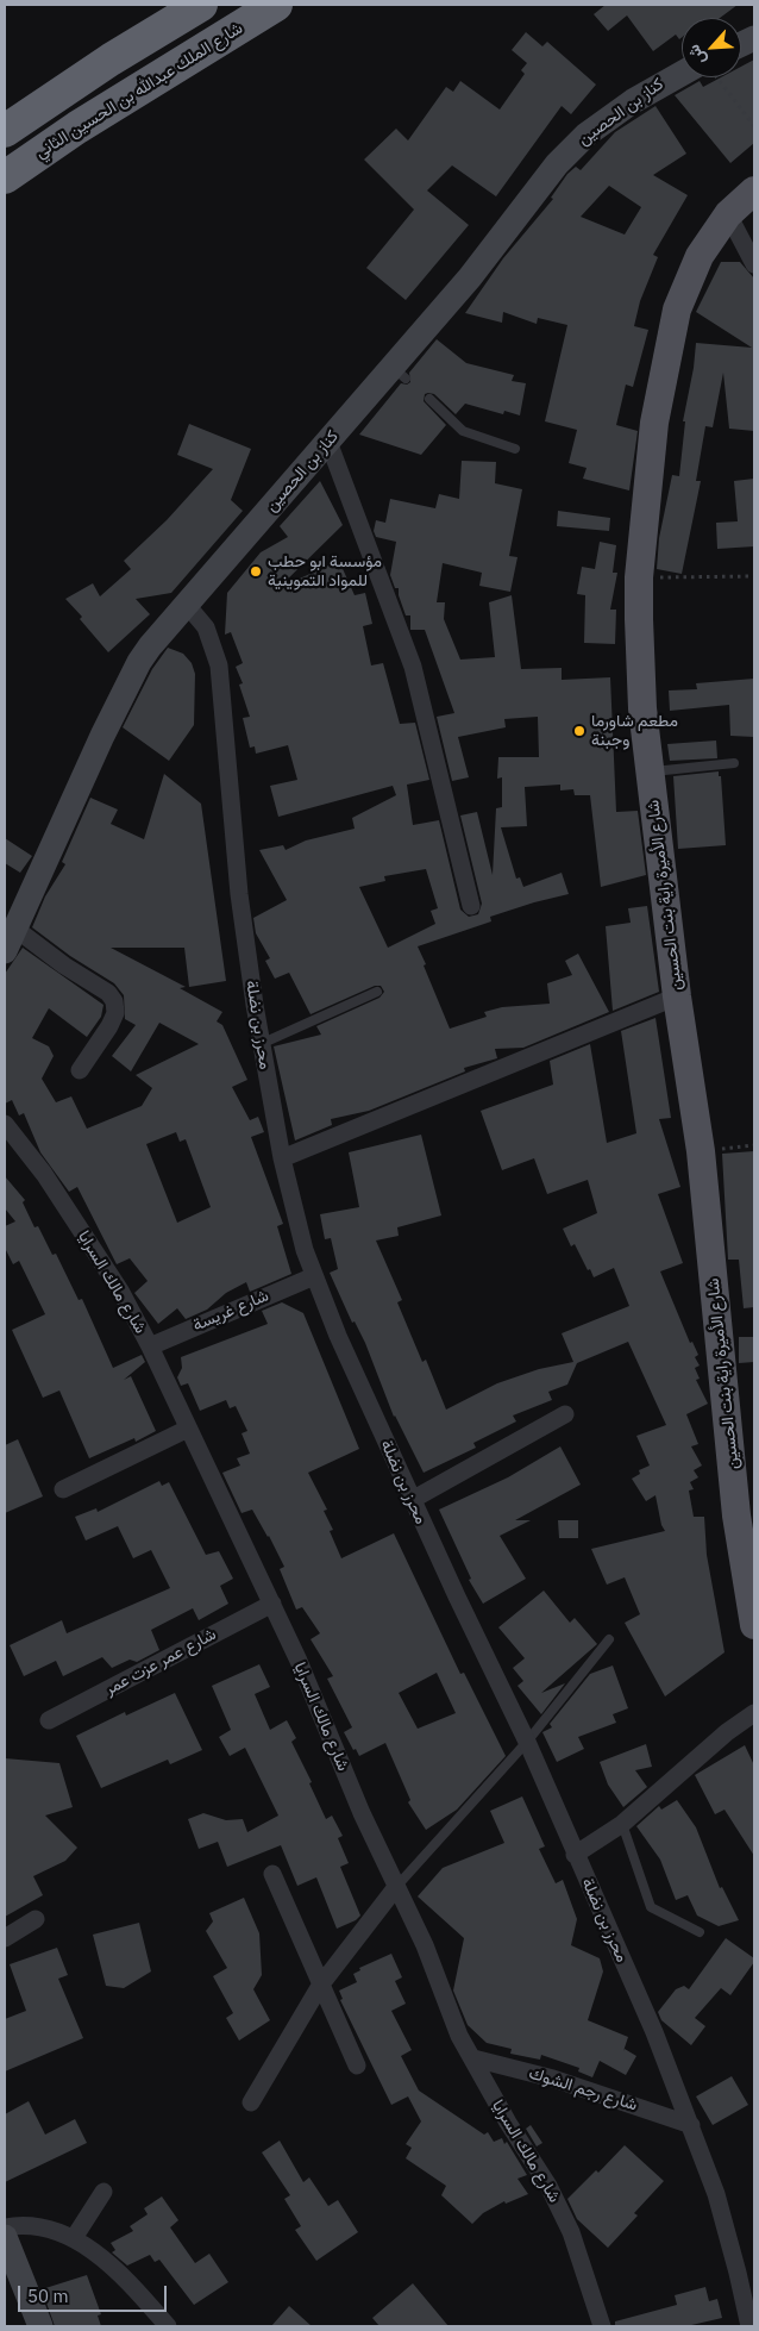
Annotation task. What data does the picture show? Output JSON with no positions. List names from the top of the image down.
{
  "streets": {
    "highway": ["شارع الملك عبدالله بن الحسين الثاني"],
    "main road": ["شارع الأميرة راية بنت الحسين"],
    "street": [
      "كناز بن الحصين",
      "محرز بن نضلة",
      "شارع مالك السرايا",
      "شارع غريسة",
      "شارع عمر عزت عمر",
      "شارع رجم الشوك"
    ]
  },
  "crossings": [
    ["كناز بن الحصين", "محرز بن نضلة"],
    ["محرز بن نضلة", "شارع غريسة"],
    ["محرز بن نضلة", "شارع رجم الشوك"],
    ["شارع مالك السرايا", "شارع غريسة"],
    ["شارع مالك السرايا", "شارع عمر عزت عمر"],
    ["شارع مالك السرايا", "شارع رجم الشوك"]
  ],
  "places": ["مؤسسة ابو حطب للمواد التموينية", "مطعم شاورما وجبنة"],
  "scale_bar": "50 m",
  "north": "bottom left"
}
